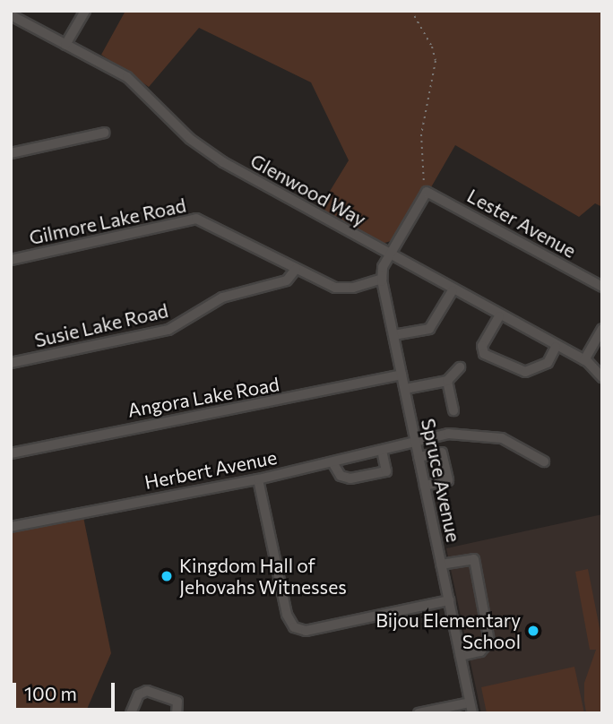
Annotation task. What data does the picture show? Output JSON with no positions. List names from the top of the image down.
{
  "streets": {
    "street": [
      "Glenwood Way",
      "Gilmore Lake Road",
      "Lester Avenue",
      "Susie Lake Road",
      "Angora Lake Road",
      "Herbert Avenue",
      "Spruce Avenue"
    ]
  },
  "crossings": [
    ["Glenwood Way", "Spruce Avenue"],
    ["Gilmore Lake Road", "Susie Lake Road"],
    ["Gilmore Lake Road", "Spruce Avenue"],
    ["Lester Avenue", "Spruce Avenue"],
    ["Angora Lake Road", "Spruce Avenue"],
    ["Herbert Avenue", "Spruce Avenue"]
  ],
  "places": ["Kingdom Hall of Jehovahs Witnesses", "Bijou Elementary School"],
  "scale_bar": "100 m"
}
